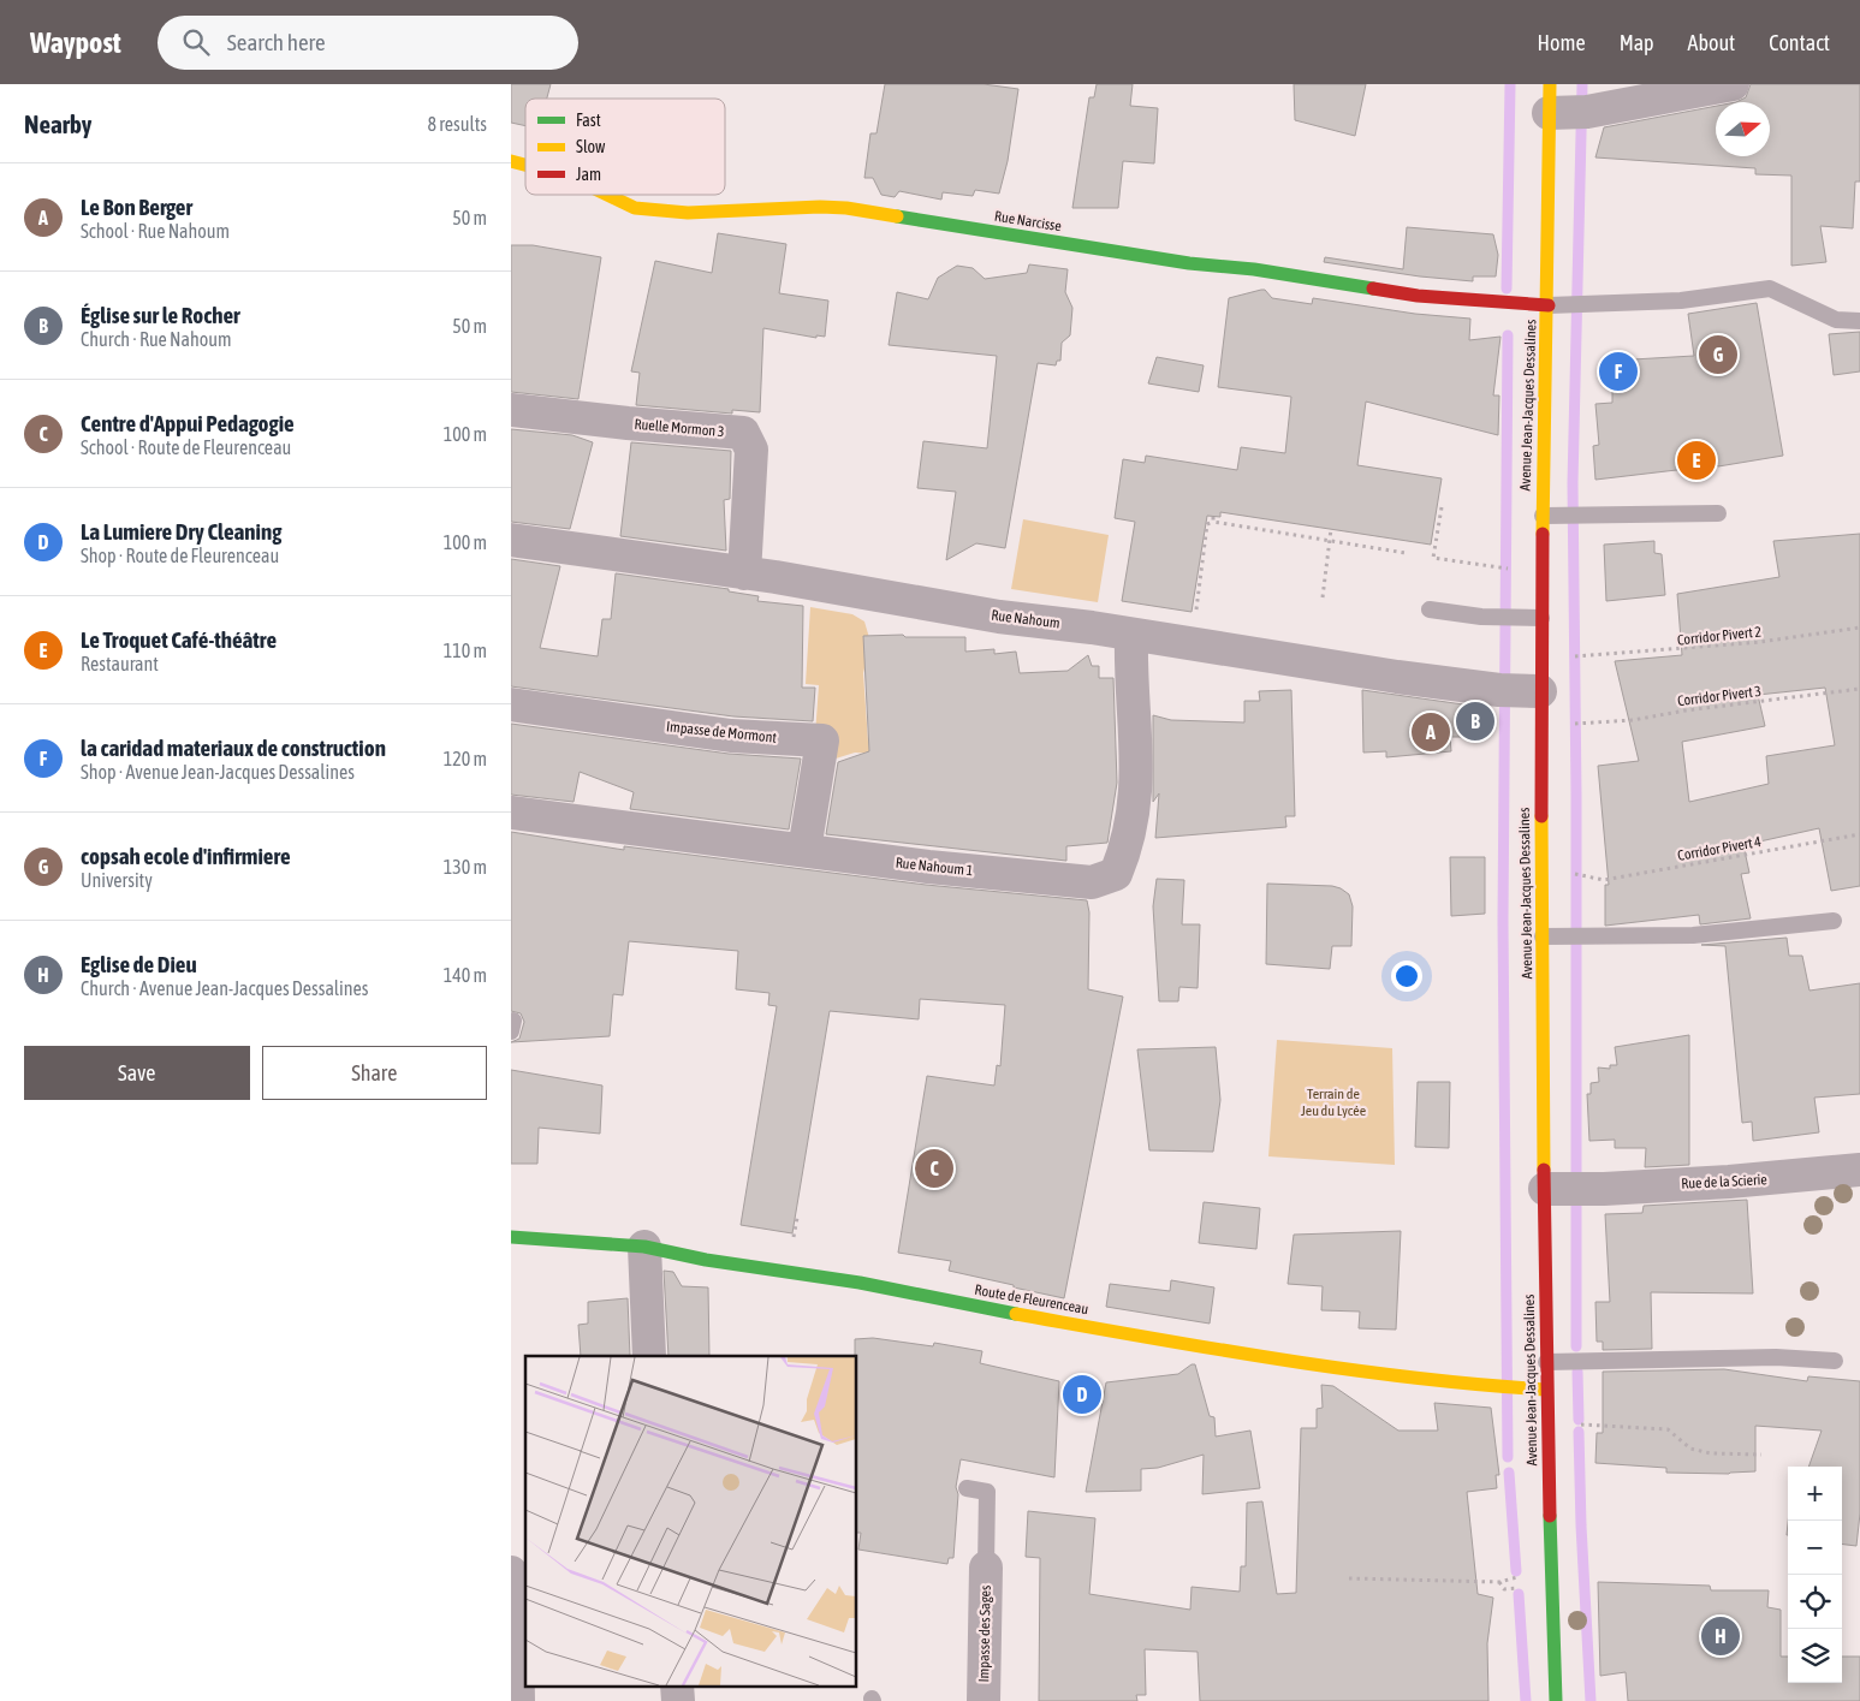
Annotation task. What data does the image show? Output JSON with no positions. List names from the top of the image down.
{
  "streets": {
    "street": [
      "Rue Narcisse",
      "Avenue Jean-Jacques Dessalines",
      "Ruelle Mormon 3",
      "Rue Nahoum",
      "Impasse de Mormont",
      "Rue Nahoum 1",
      "Rue de la Scierie",
      "Route de Fleurenceau",
      "Impasse des Sages"
    ],
    "path": ["Corridor Pivert 2", "Corridor Pivert 3", "Corridor Pivert 4"]
  },
  "crossings": [
    ["Rue Narcisse", "Avenue Jean-Jacques Dessalines"],
    ["Avenue Jean-Jacques Dessalines", "Rue Nahoum"],
    ["Avenue Jean-Jacques Dessalines", "Rue de la Scierie"],
    ["Avenue Jean-Jacques Dessalines", "Route de Fleurenceau"],
    ["Ruelle Mormon 3", "Rue Nahoum"],
    ["Rue Nahoum", "Rue Nahoum 1"],
    ["Impasse de Mormont", "Rue Nahoum 1"]
  ],
  "parks": ["Terrain de Jeu du Lycée"],
  "legend": ["Fast", "Slow", "Jam"],
  "north": "right",
  "page": {
    "header": "Waypost",
    "search": "Search here",
    "nav": [
      "Home",
      "Map",
      "About",
      "Contact"
    ],
    "heading": ["Nearby", "8 results"],
    "list": [
      {
        "mark": "A",
        "name": "Le Bon Berger",
        "note": "School · Rue Nahoum",
        "value": "50 m"
      },
      {
        "mark": "B",
        "name": "Église sur le Rocher",
        "note": "Church · Rue Nahoum",
        "value": "50 m"
      },
      {
        "mark": "C",
        "name": "Centre d'Appui Pedagogie",
        "note": "School · Route de Fleurenceau",
        "value": "100 m"
      },
      {
        "mark": "D",
        "name": "La Lumiere Dry Cleaning",
        "note": "Shop · Route de Fleurenceau",
        "value": "100 m"
      },
      {
        "mark": "E",
        "name": "Le Troquet Café-théâtre",
        "note": "Restaurant",
        "value": "110 m"
      },
      {
        "mark": "F",
        "name": "la caridad materiaux de construction",
        "note": "Shop · Avenue Jean-Jacques Dessalines",
        "value": "120 m"
      },
      {
        "mark": "G",
        "name": "copsah ecole d'infirmiere",
        "note": "University",
        "value": "130 m"
      },
      {
        "mark": "H",
        "name": "Eglise de Dieu",
        "note": "Church · Avenue Jean-Jacques Dessalines",
        "value": "140 m"
      }
    ],
    "pins": [
      "G",
      "F",
      "E",
      "B",
      "A",
      "C",
      "D",
      "H"
    ],
    "buttons": ["Save", "Share"],
    "map_buttons": ["+", "−"]
  }
}
